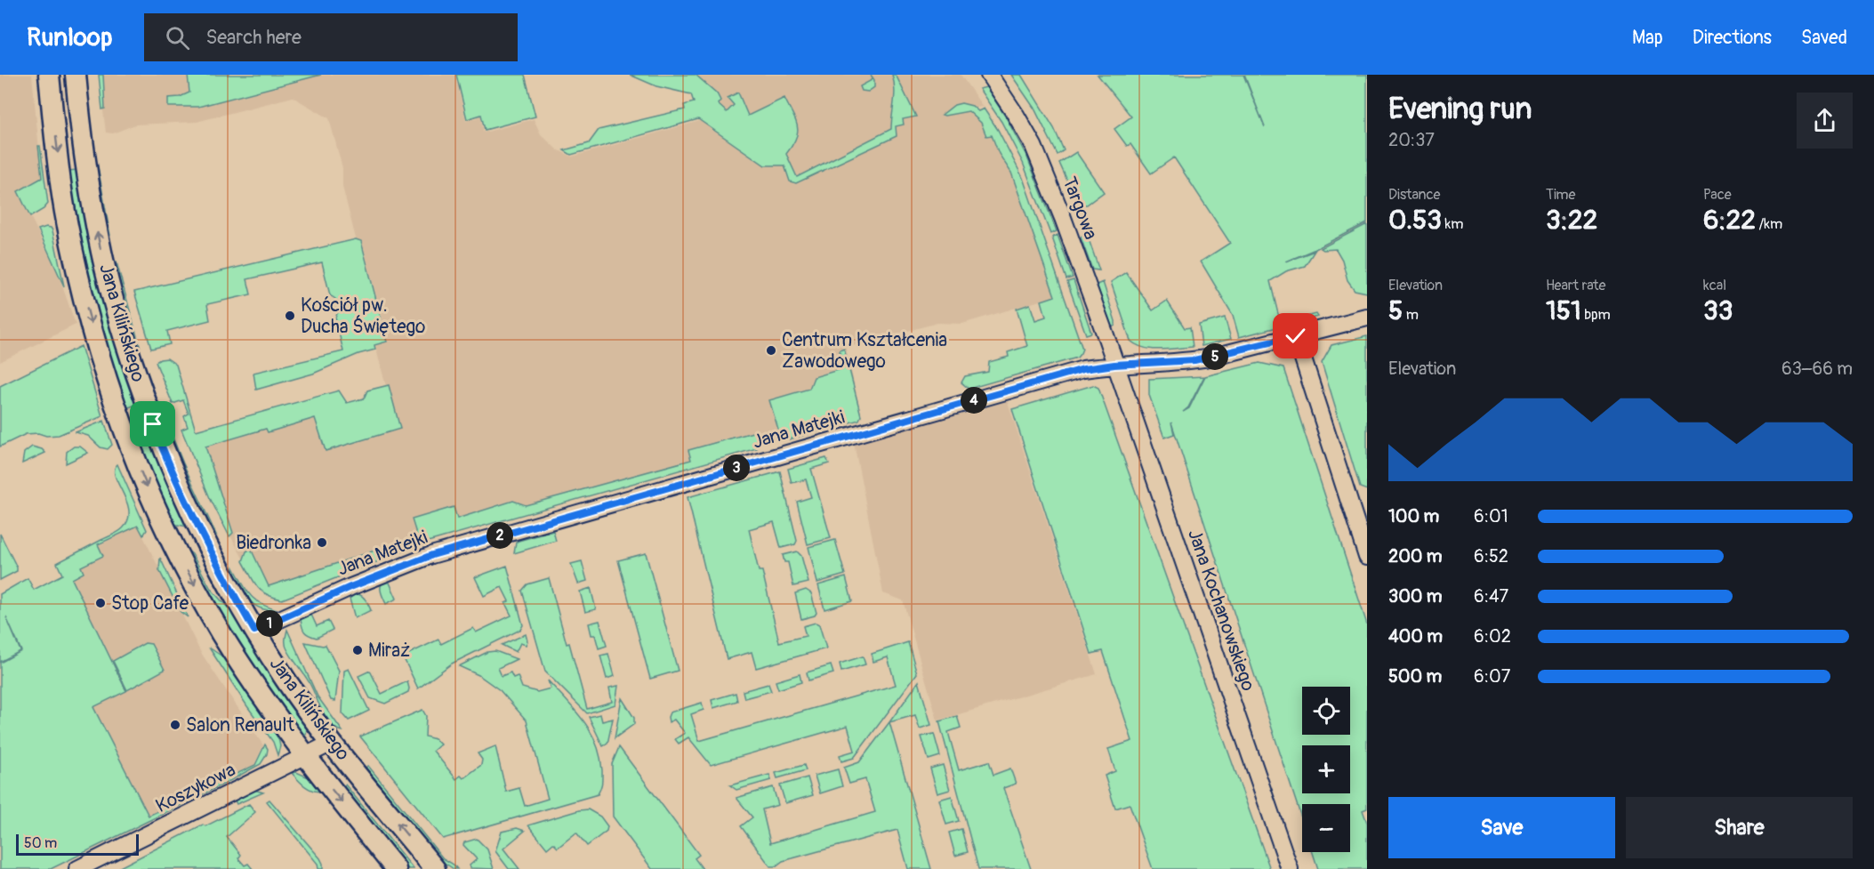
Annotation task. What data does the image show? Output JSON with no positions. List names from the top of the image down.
{
  "streets": {
    "street": [
      "Targowa",
      "Jana Kilińskiego",
      "Jana Matejki",
      "Jana Kochanowskiego",
      "Koszykowa"
    ]
  },
  "crossings": [
    ["Targowa", "Jana Matejki"],
    ["Targowa", "Jana Kochanowskiego"],
    ["Jana Kilińskiego", "Jana Matejki"],
    ["Jana Kilińskiego", "Koszykowa"],
    ["Jana Matejki", "Jana Kochanowskiego"]
  ],
  "places": [
    "Kościół pw. Ducha Świętego",
    "Centrum Kształcenia Zawodowego",
    "Biedronka",
    "Stop Cafe",
    "Miraż",
    "Salon Renault"
  ],
  "scale_bar": "50 m",
  "page": {
    "header": "Runloop",
    "search": "Search here",
    "nav": ["Map", "Directions", "Saved"],
    "heading": ["Evening run", "20:37"],
    "stats": [
      ["Distance", "0.53 km"],
      ["Time", "3:22"],
      ["Pace", "6:22 /km"],
      ["Elevation", "5 m"],
      ["Heart rate", "151 bpm"],
      ["kcal", "33"]
    ],
    "pins": [
      "5",
      "4",
      "3",
      "2",
      "1"
    ],
    "chart": ["Elevation", "63–66 m"],
    "list": [
      {
        "name": "100 m",
        "note": "6:01"
      },
      {
        "name": "200 m",
        "note": "6:52"
      },
      {
        "name": "300 m",
        "note": "6:47"
      },
      {
        "name": "400 m",
        "note": "6:02"
      },
      {
        "name": "500 m",
        "note": "6:07"
      }
    ],
    "map_buttons": ["+", "−"],
    "buttons": ["Save", "Share"],
    "scale": "50 m"
  }
}
